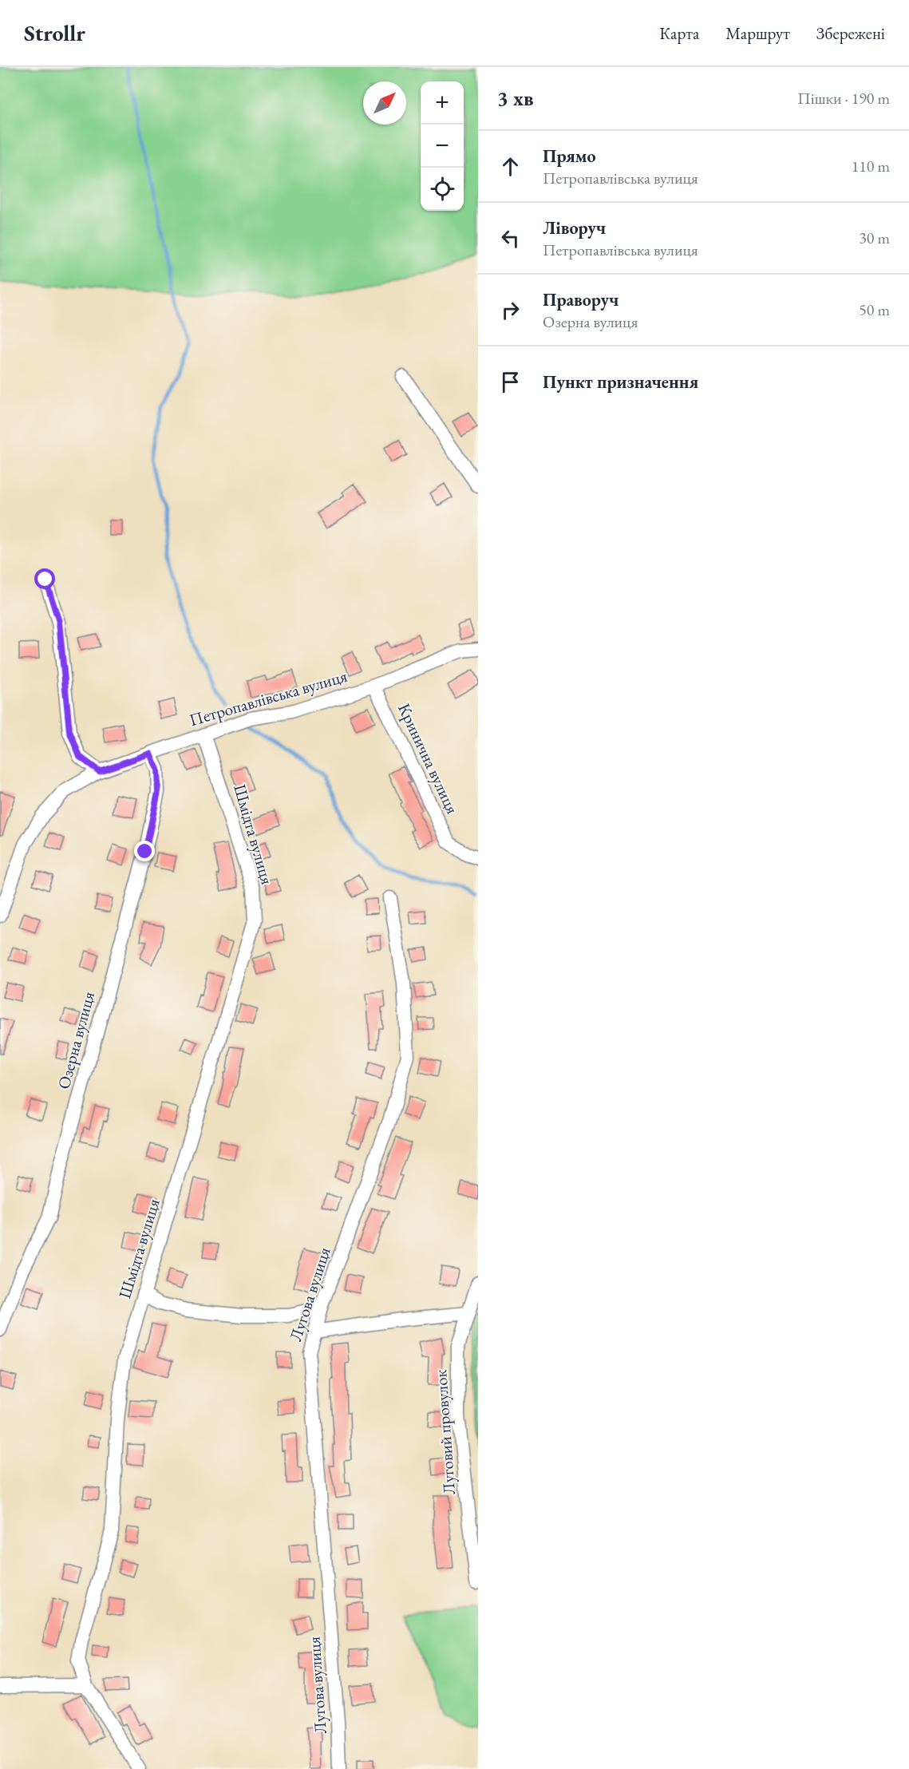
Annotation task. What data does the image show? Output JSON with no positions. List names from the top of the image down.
{
  "streets": {
    "street": [
      "Петропавлівська вулиця",
      "Кринична вулиця",
      "Шмідта вулиця",
      "Озерна вулиця",
      "Лугова вулиця",
      "Луговий провулок"
    ]
  },
  "crossings": [
    ["Петропавлівська вулиця", "Кринична вулиця"],
    ["Петропавлівська вулиця", "Шмідта вулиця"],
    ["Петропавлівська вулиця", "Озерна вулиця"]
  ],
  "north": "top right",
  "page": {
    "header": "Strollr",
    "nav": ["Карта", "Маршрут", "Збережені"],
    "heading": ["3 хв", "Пішки · 190 m"],
    "map_buttons": ["+", "−"],
    "list": [
      ["Прямо", "Петропавлівська вулиця", "110 m"],
      ["Ліворуч", "Петропавлівська вулиця", "30 m"],
      ["Праворуч", "Озерна вулиця", "50 m"],
      "Пункт призначення"
    ]
  }
}
